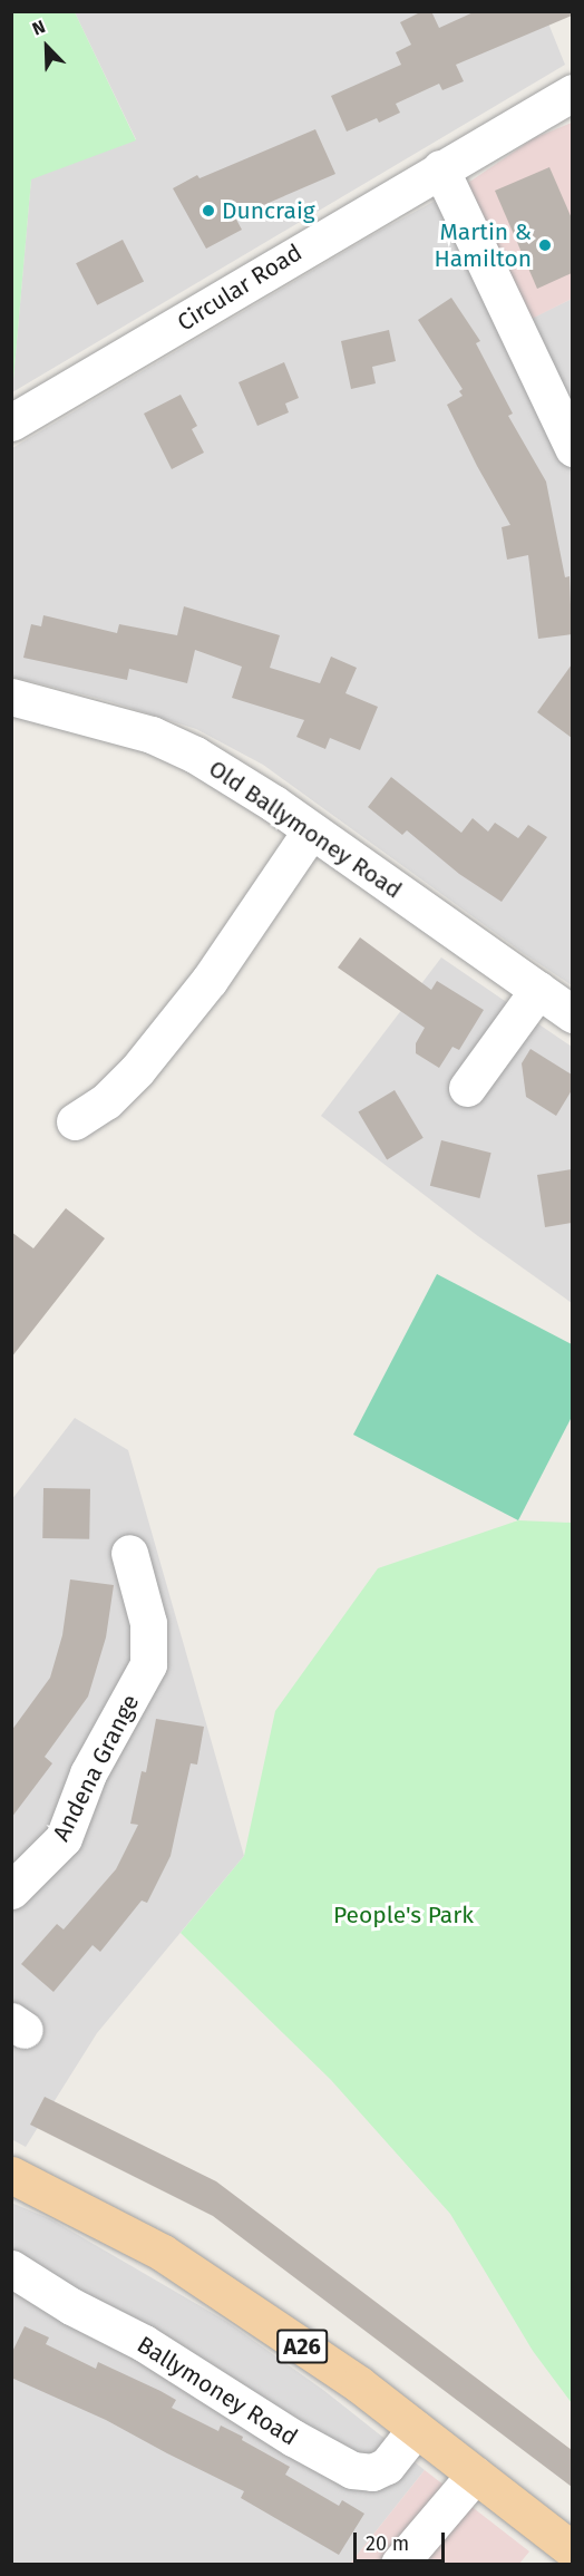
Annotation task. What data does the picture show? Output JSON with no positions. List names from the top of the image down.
{
  "streets": {
    "main road": ["A26"],
    "street": [
      "Circular Road",
      "Old Ballymoney Road",
      "Andena Grange",
      "Ballymoney Road"
    ]
  },
  "crossings": [
    ["A26", "Ballymoney Road"]
  ],
  "parks": ["People's Park"],
  "places": ["Duncraig", "Martin & Hamilton"],
  "scale_bar": "20 m",
  "north": "top left"
}
